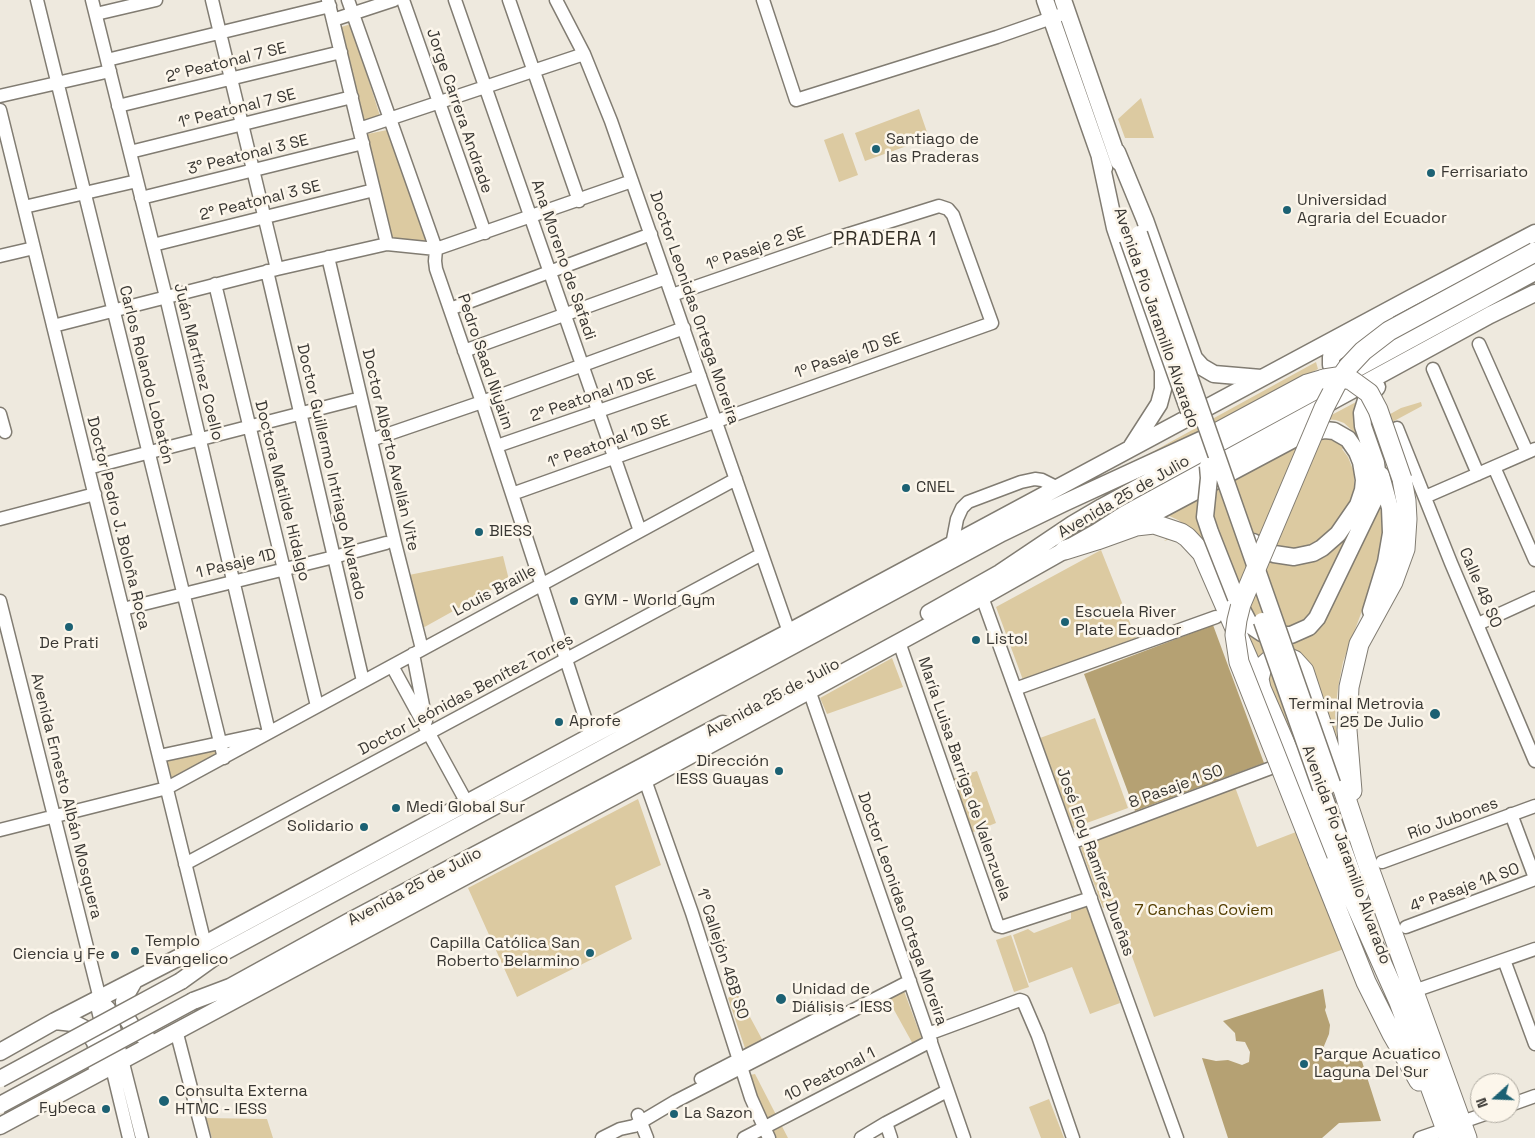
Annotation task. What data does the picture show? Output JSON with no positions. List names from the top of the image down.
{
  "streets": {
    "main road": ["Avenida Pío Jaramillo Alvarado", "Avenida 25 de Julio"],
    "street": [
      "2° Peatonal 7 SE",
      "1° Peatonal 7 SE",
      "Jorge Carrera Andrade",
      "3° Peatonal 3 SE",
      "2° Peatonal 3 SE",
      "1º Pasaje 2 SE",
      "Ana Moreno de Safadi",
      "Doctor Leonidas Ortega Moreira",
      "1º Pasaje 1D SE",
      "Juán Martínez Coello",
      "Pedro Saad Niyaim",
      "Carlos Rolando Lobatón",
      "2° Peatonal 1D SE",
      "1° Peatonal 1D SE",
      "Doctor Alberto Avellán Vite",
      "Doctor Guillermo Intriago Alvarado",
      "Doctora Matilde Hidalgo",
      "Doctor Pedro J. Boloña Roca",
      "1 Pasaje 1D",
      "Calle 48 SO",
      "Louis Braille",
      "Doctor Leónidas Benítez Torres",
      "María Luisa Barriga de Valenzuela",
      "8 Pasaje 1 SO",
      "Avenida Ernesto Albán Mosquera",
      "Río Jubones",
      "José Eloy Ramírez Dueñas",
      "4° Pasaje 1A SO",
      "1° Callejón 46B SO",
      "10 Peatonal 1"
    ]
  },
  "crossings": [
    ["2° Peatonal 7 SE", "Juán Martínez Coello"],
    ["2° Peatonal 7 SE", "Doctor Guillermo Intriago Alvarado"],
    ["1° Peatonal 7 SE", "Juán Martínez Coello"],
    ["1° Peatonal 7 SE", "Doctor Guillermo Intriago Alvarado"],
    ["3° Peatonal 3 SE", "Juán Martínez Coello"],
    ["3° Peatonal 3 SE", "Doctor Guillermo Intriago Alvarado"],
    ["2° Peatonal 3 SE", "Juán Martínez Coello"],
    ["2° Peatonal 3 SE", "Doctor Guillermo Intriago Alvarado"],
    ["1º Pasaje 2 SE", "Doctor Leonidas Ortega Moreira"],
    ["1º Pasaje 2 SE", "1º Pasaje 1D SE"],
    ["Ana Moreno de Safadi", "2° Peatonal 1D SE"],
    ["Ana Moreno de Safadi", "1° Peatonal 1D SE"],
    ["Ana Moreno de Safadi", "Louis Braille"],
    ["Doctor Leonidas Ortega Moreira", "1º Pasaje 1D SE"],
    ["Doctor Leonidas Ortega Moreira", "2° Peatonal 1D SE"],
    ["Doctor Leonidas Ortega Moreira", "1° Peatonal 1D SE"],
    ["Doctor Leonidas Ortega Moreira", "Avenida 25 de Julio"],
    ["Doctor Leonidas Ortega Moreira", "Louis Braille"],
    ["Doctor Leonidas Ortega Moreira", "Doctor Leónidas Benítez Torres"],
    ["Doctor Leonidas Ortega Moreira", "10 Peatonal 1"],
    ["Avenida Pío Jaramillo Alvarado", "4° Pasaje 1A SO"],
    ["1º Pasaje 1D SE", "1° Peatonal 1D SE"],
    ["Juán Martínez Coello", "1 Pasaje 1D"],
    ["Juán Martínez Coello", "Louis Braille"],
    ["Pedro Saad Niyaim", "2° Peatonal 1D SE"],
    ["Pedro Saad Niyaim", "1° Peatonal 1D SE"],
    ["Pedro Saad Niyaim", "Louis Braille"],
    ["Pedro Saad Niyaim", "Doctor Leónidas Benítez Torres"],
    ["Carlos Rolando Lobatón", "1 Pasaje 1D"],
    ["Carlos Rolando Lobatón", "Louis Braille"],
    ["Doctor Alberto Avellán Vite", "Louis Braille"],
    ["Doctor Alberto Avellán Vite", "Doctor Leónidas Benítez Torres"],
    ["Doctor Guillermo Intriago Alvarado", "1 Pasaje 1D"],
    ["Doctor Guillermo Intriago Alvarado", "Louis Braille"],
    ["Doctora Matilde Hidalgo", "1 Pasaje 1D"],
    ["Doctora Matilde Hidalgo", "Louis Braille"],
    ["Avenida 25 de Julio", "María Luisa Barriga de Valenzuela"],
    ["Avenida 25 de Julio", "Avenida Ernesto Albán Mosquera"],
    ["Avenida 25 de Julio", "José Eloy Ramírez Dueñas"],
    ["Avenida 25 de Julio", "1° Callejón 46B SO"],
    ["Doctor Pedro J. Boloña Roca", "1 Pasaje 1D"],
    ["Doctor Pedro J. Boloña Roca", "Louis Braille"],
    ["Doctor Pedro J. Boloña Roca", "Doctor Leónidas Benítez Torres"],
    ["Louis Braille", "Avenida Ernesto Albán Mosquera"],
    ["María Luisa Barriga de Valenzuela", "José Eloy Ramírez Dueñas"],
    ["8 Pasaje 1 SO", "José Eloy Ramírez Dueñas"],
    ["1° Callejón 46B SO", "10 Peatonal 1"]
  ],
  "districts": ["PRADERA 1"],
  "parks": ["7 Canchas Coviem"],
  "places": [
    "Santiago de las Praderas",
    "Ferrisariato",
    "Universidad Agraria del Ecuador",
    "CNEL",
    "BIESS",
    "GYM - World Gym",
    "Escuela River Plate Ecuador",
    "De Prati",
    "Listo!",
    "Terminal Metrovia - 25 De Julio",
    "Aprofe",
    "Dirección IESS Guayas",
    "Medi Global Sur",
    "Solidario",
    "Templo Evangelico",
    "Capilla Católica San Roberto Belarmino",
    "Ciencia y Fe",
    "Unidad de Diálisis - IESS",
    "Parque Acuatico Laguna Del Sur",
    "Consulta Externa HTMC - IESS",
    "Fybeca",
    "La Sazon"
  ],
  "north": "left"
}
